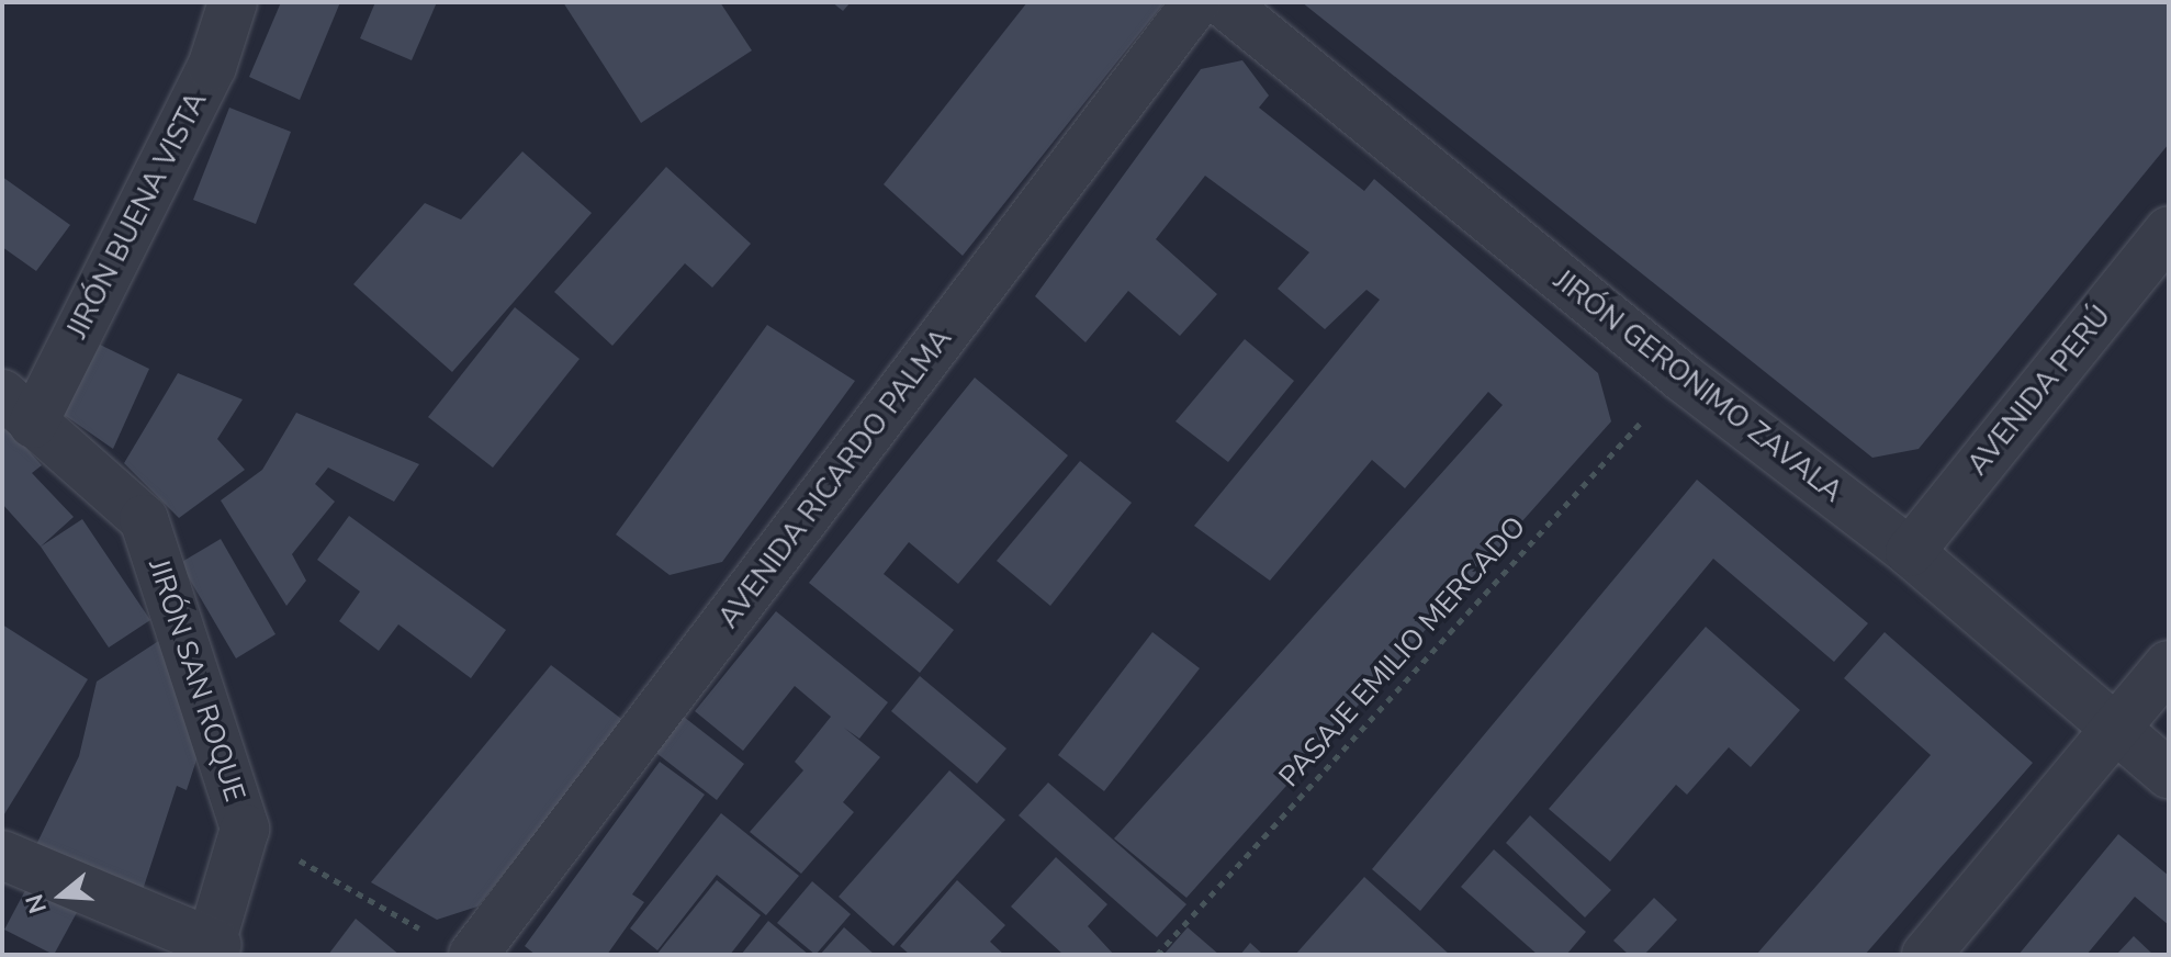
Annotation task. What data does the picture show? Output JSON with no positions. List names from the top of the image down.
{
  "streets": {
    "street": [
      "JIRÓN BUENA VISTA",
      "JIRÓN GERONIMO ZAVALA",
      "AVENIDA PERÚ",
      "AVENIDA RICARDO PALMA",
      "JIRÓN SAN ROQUE"
    ],
    "path": ["PASAJE EMILIO MERCADO"]
  },
  "crossings": [
    ["JIRÓN BUENA VISTA", "JIRÓN SAN ROQUE"],
    ["JIRÓN GERONIMO ZAVALA", "AVENIDA PERÚ"],
    ["JIRÓN GERONIMO ZAVALA", "PASAJE EMILIO MERCADO"],
    ["AVENIDA RICARDO PALMA", "JIRÓN SAN ROQUE"]
  ],
  "north": "left"
}
